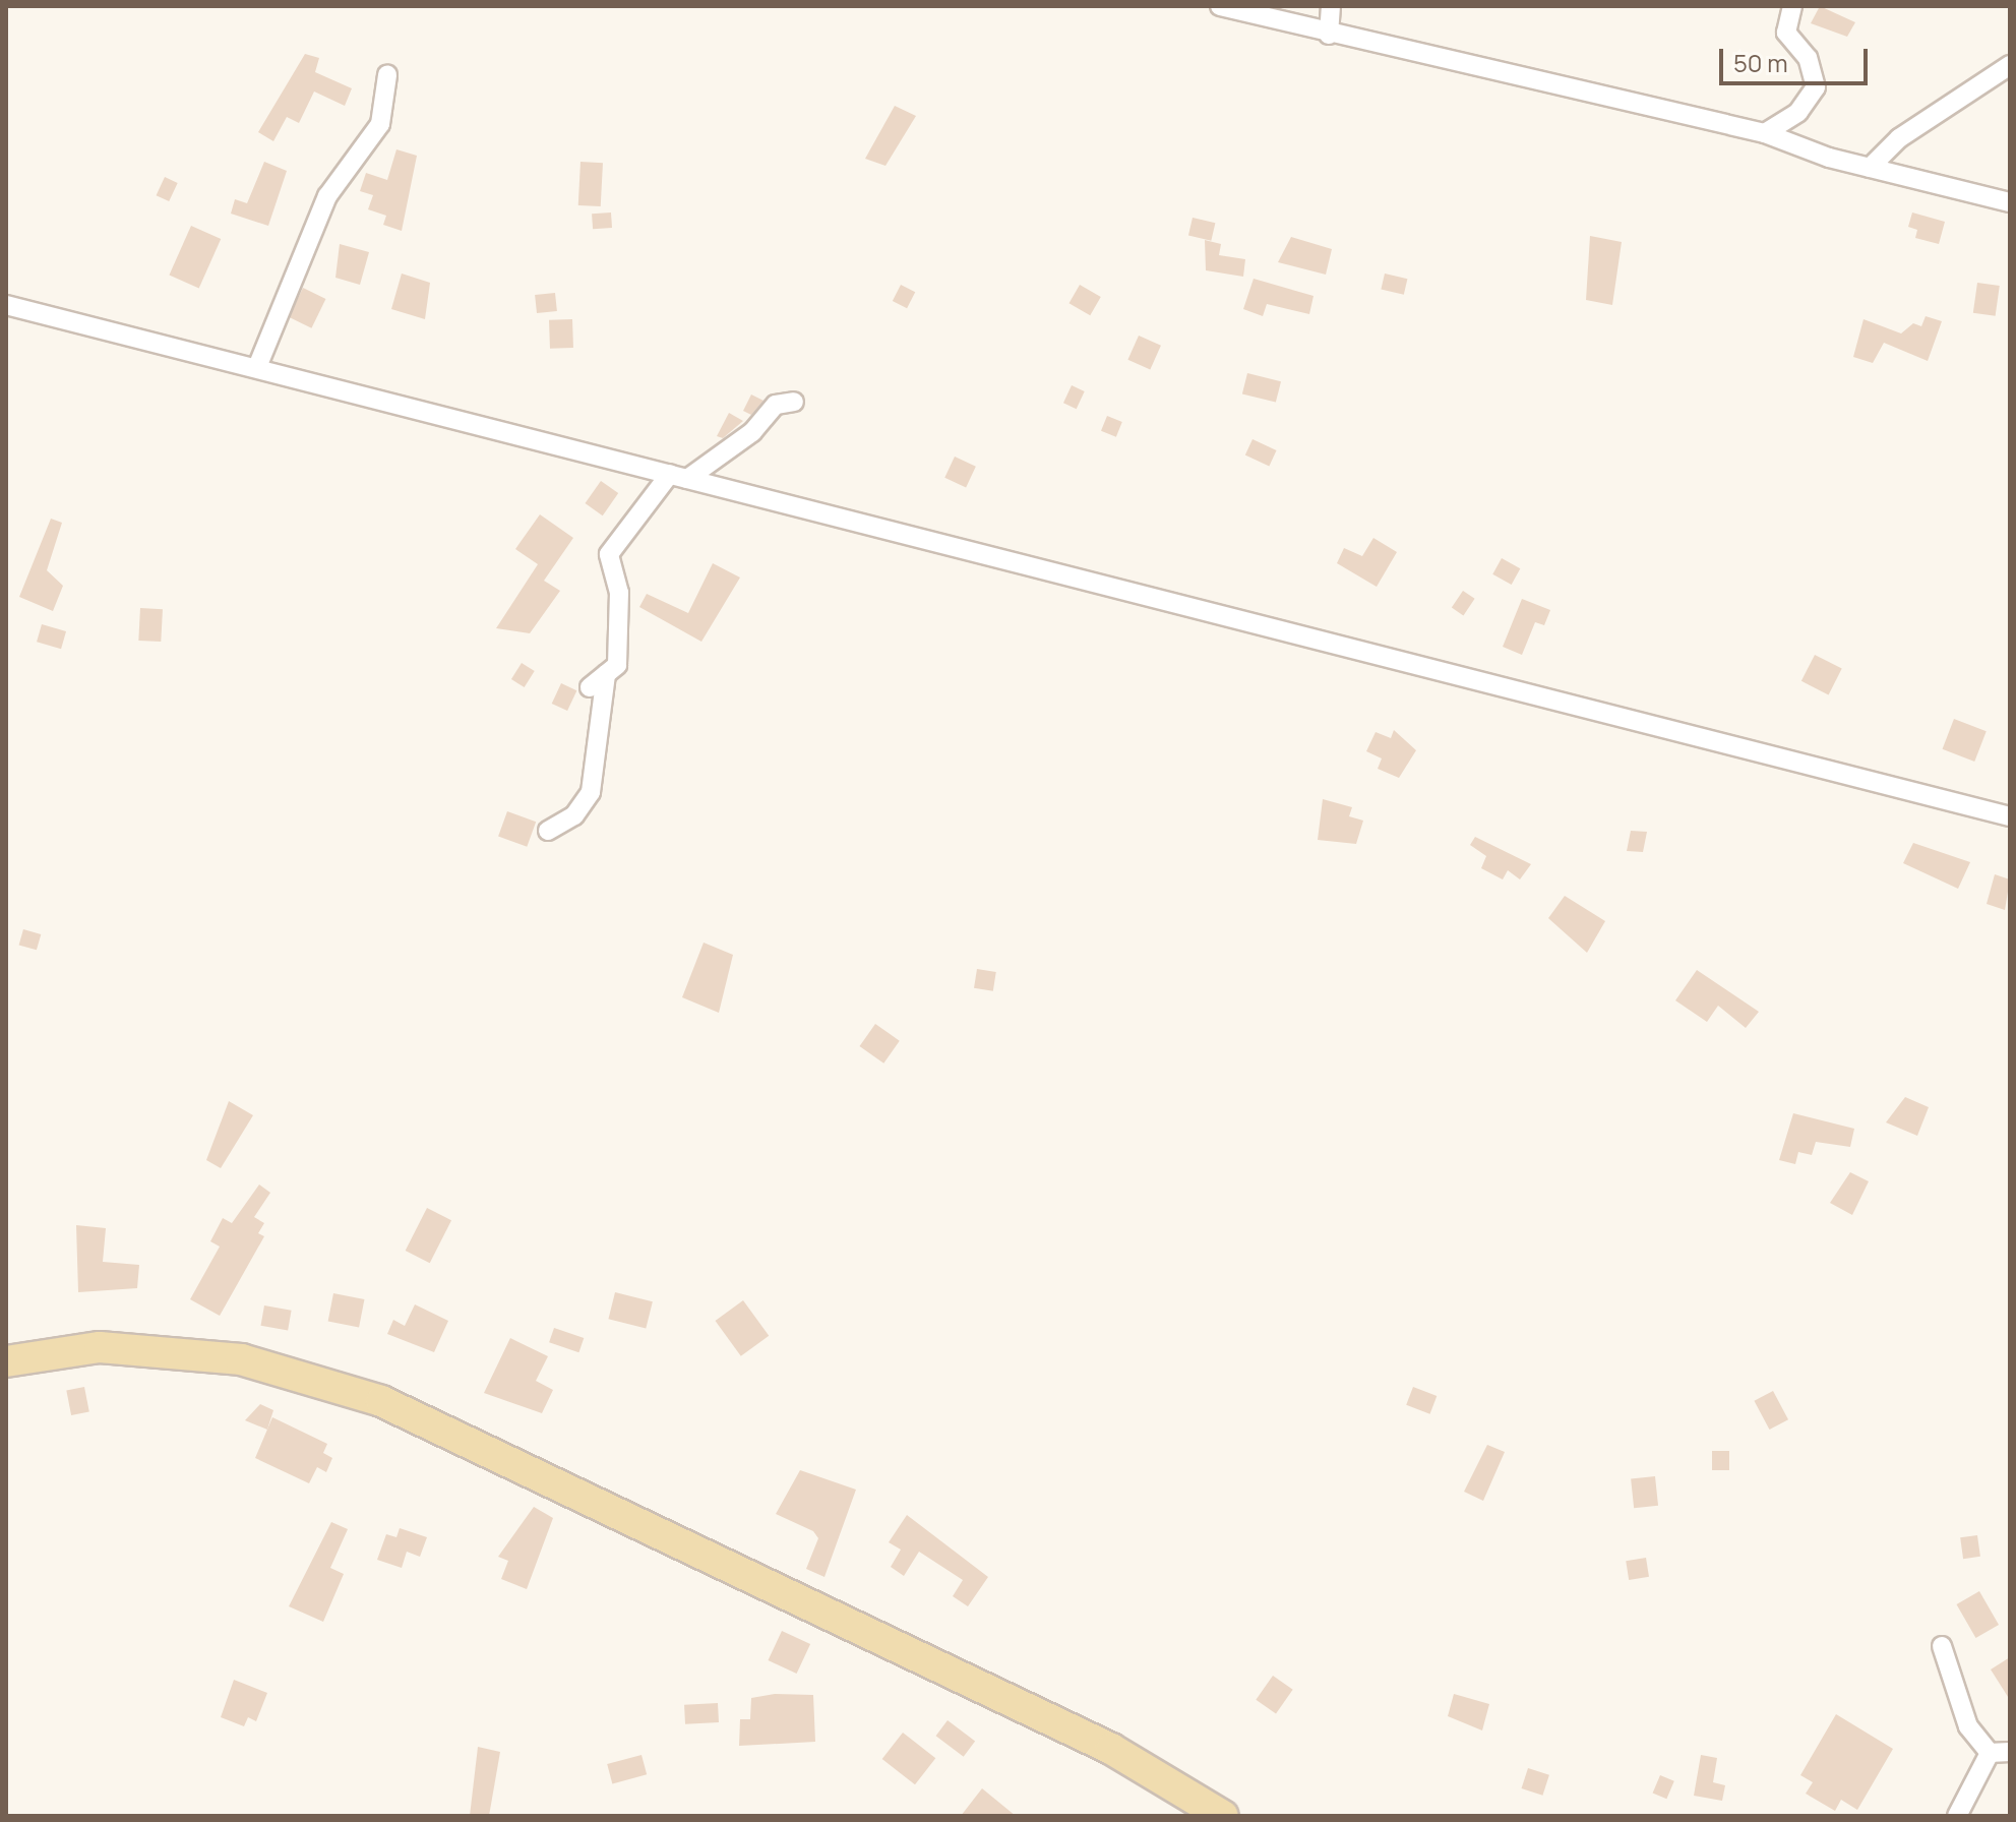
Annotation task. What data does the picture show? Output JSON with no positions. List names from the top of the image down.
{
  "scale_bar": "50 m"
}
